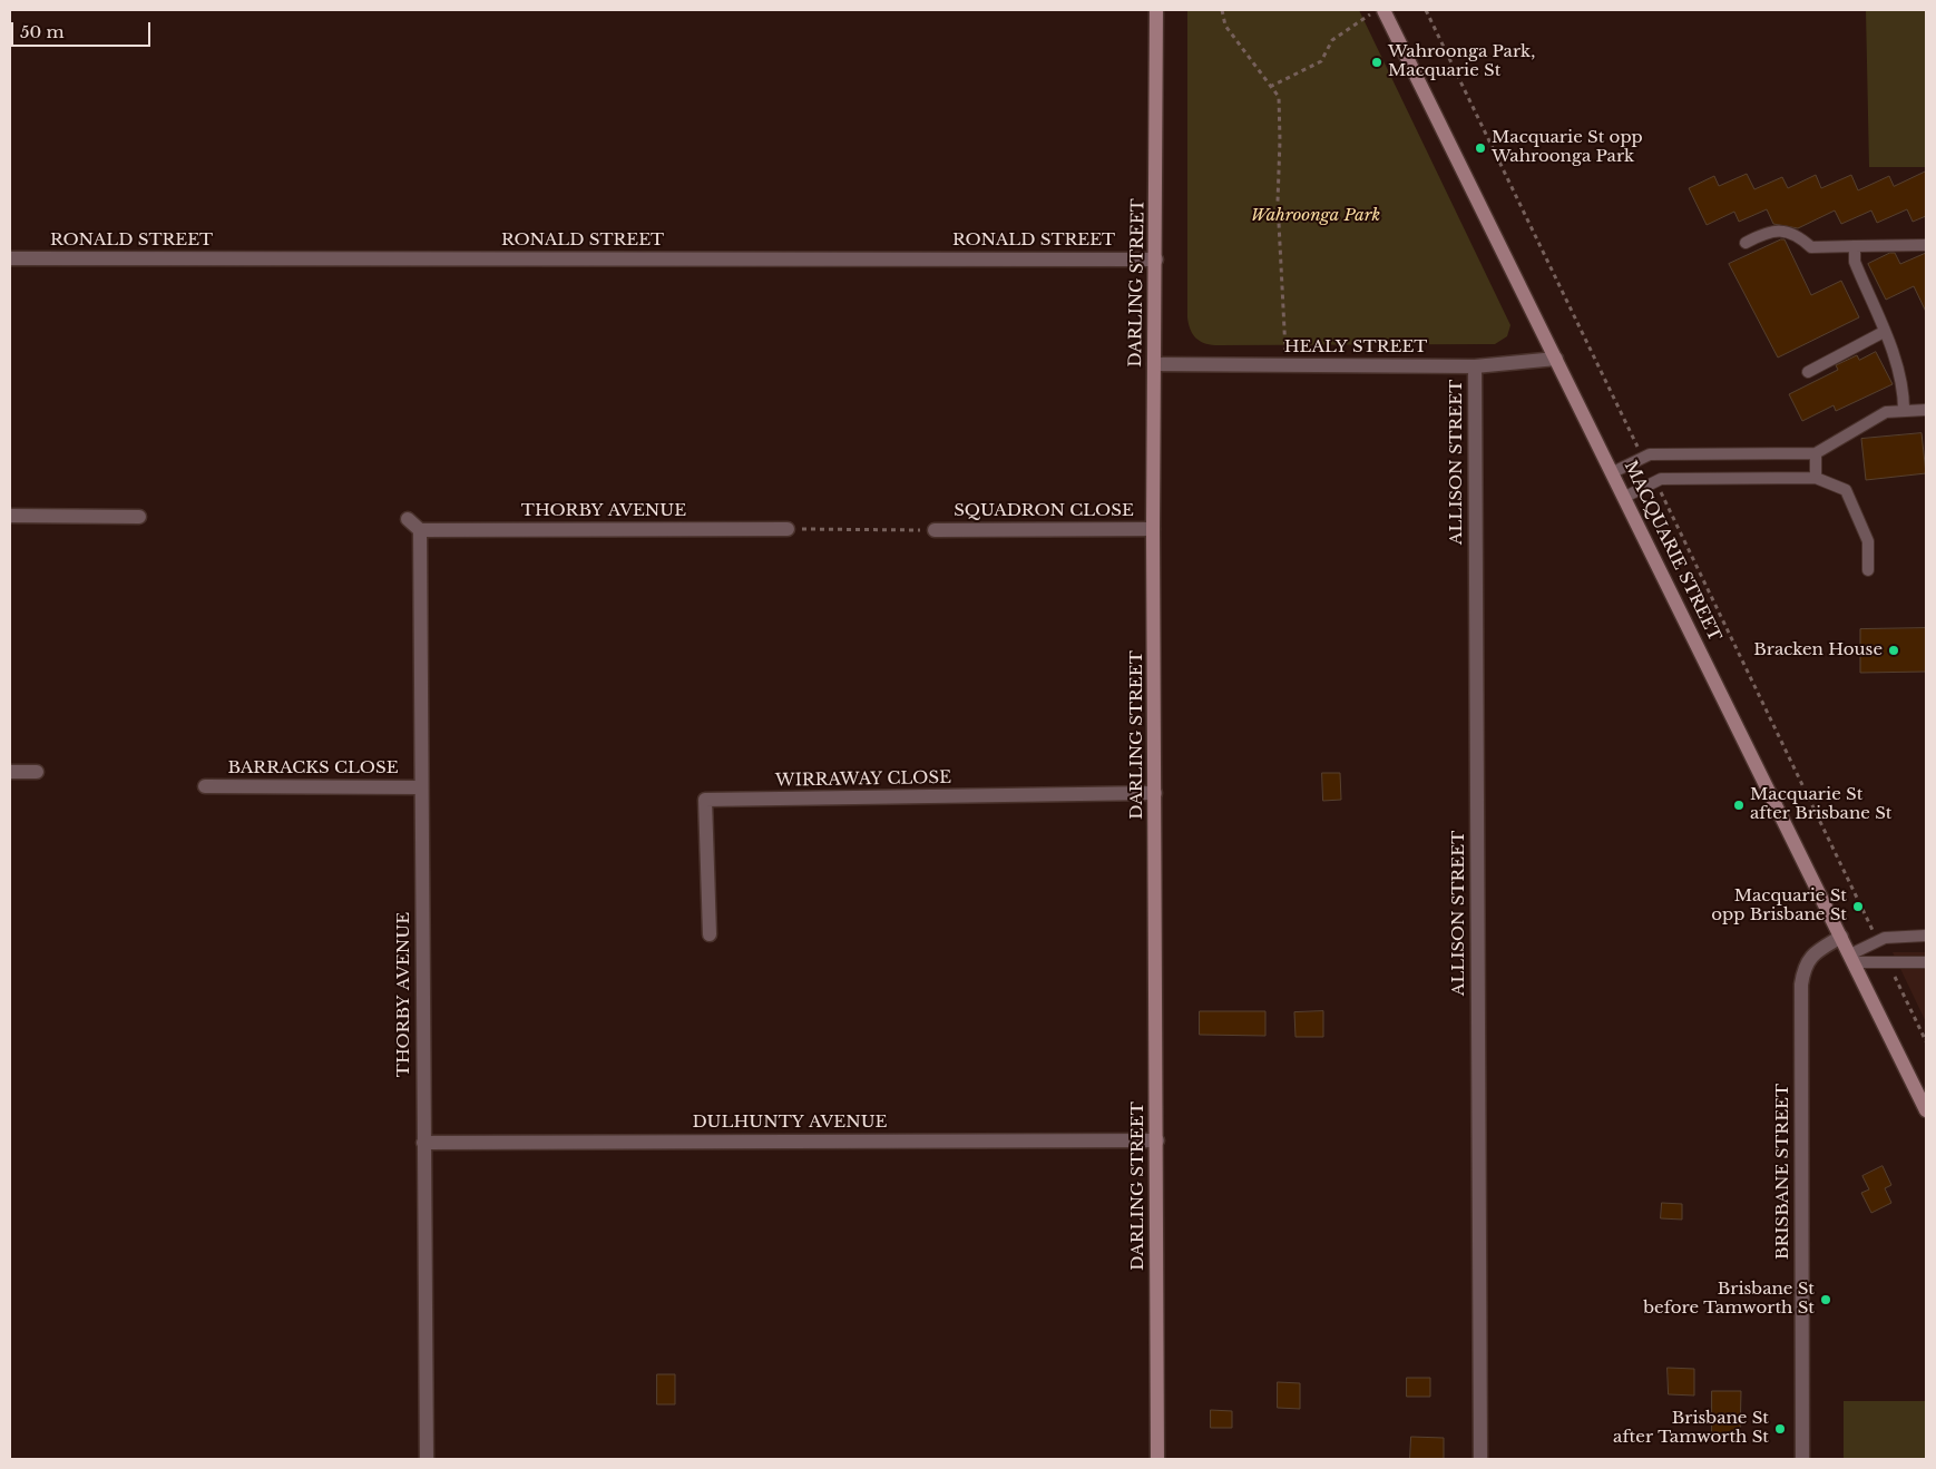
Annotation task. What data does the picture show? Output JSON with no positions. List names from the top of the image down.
{
  "streets": {
    "street": [
      "RONALD STREET",
      "DARLING STREET",
      "HEALY STREET",
      "ALLISON STREET",
      "THORBY AVENUE",
      "SQUADRON CLOSE",
      "MACQUARIE STREET",
      "BARRACKS CLOSE",
      "WIRRAWAY CLOSE",
      "DULHUNTY AVENUE",
      "BRISBANE STREET"
    ]
  },
  "crossings": [
    ["RONALD STREET", "DARLING STREET"],
    ["DARLING STREET", "HEALY STREET"],
    ["DARLING STREET", "SQUADRON CLOSE"],
    ["DARLING STREET", "WIRRAWAY CLOSE"],
    ["DARLING STREET", "DULHUNTY AVENUE"],
    ["HEALY STREET", "ALLISON STREET"],
    ["HEALY STREET", "MACQUARIE STREET"],
    ["THORBY AVENUE", "BARRACKS CLOSE"],
    ["THORBY AVENUE", "DULHUNTY AVENUE"],
    ["MACQUARIE STREET", "BRISBANE STREET"]
  ],
  "parks": ["Wahroonga Park"],
  "places": [
    "Wahroonga Park, Macquarie St",
    "Macquarie St opp Wahroonga Park",
    "Bracken House",
    "Macquarie St after Brisbane St",
    "Macquarie St opp Brisbane St",
    "Brisbane St before Tamworth St",
    "Brisbane St after Tamworth St"
  ],
  "scale_bar": "50 m"
}
